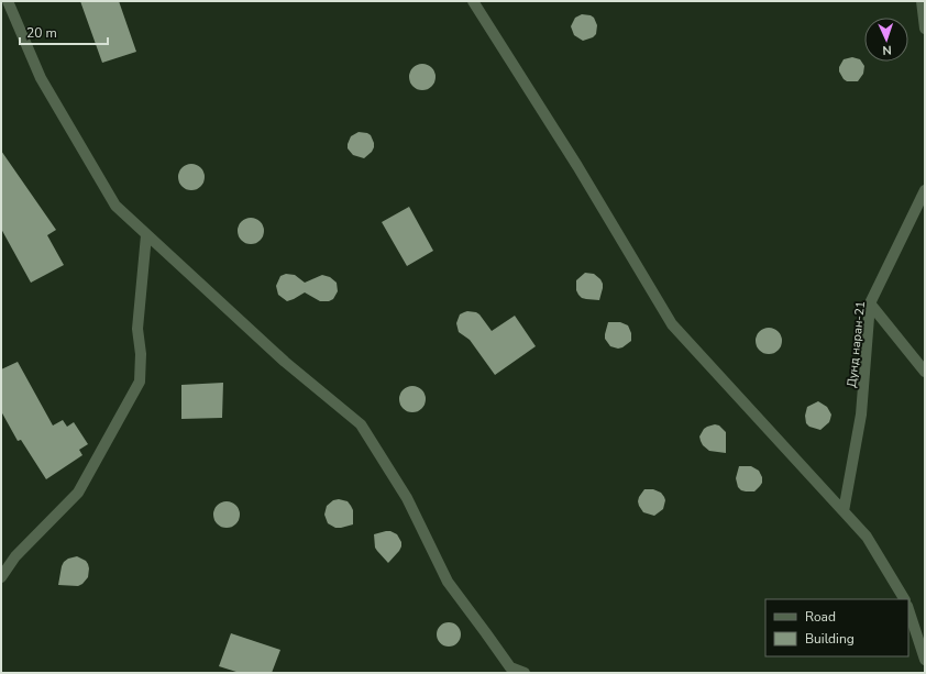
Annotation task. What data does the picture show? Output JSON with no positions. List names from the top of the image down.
{
  "streets": {
    "street": ["Дунд наран-21"]
  },
  "legend": ["Road", "Building"],
  "scale_bar": "20 m",
  "north": "bottom"
}
